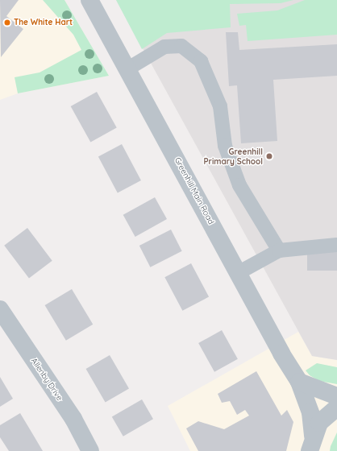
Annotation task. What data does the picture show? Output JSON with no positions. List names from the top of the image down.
{
  "streets": {
    "street": ["Greenhill Main Road", "Allenby Drive"]
  },
  "places": ["The White Hart", "Greenhill Primary School"]
}
